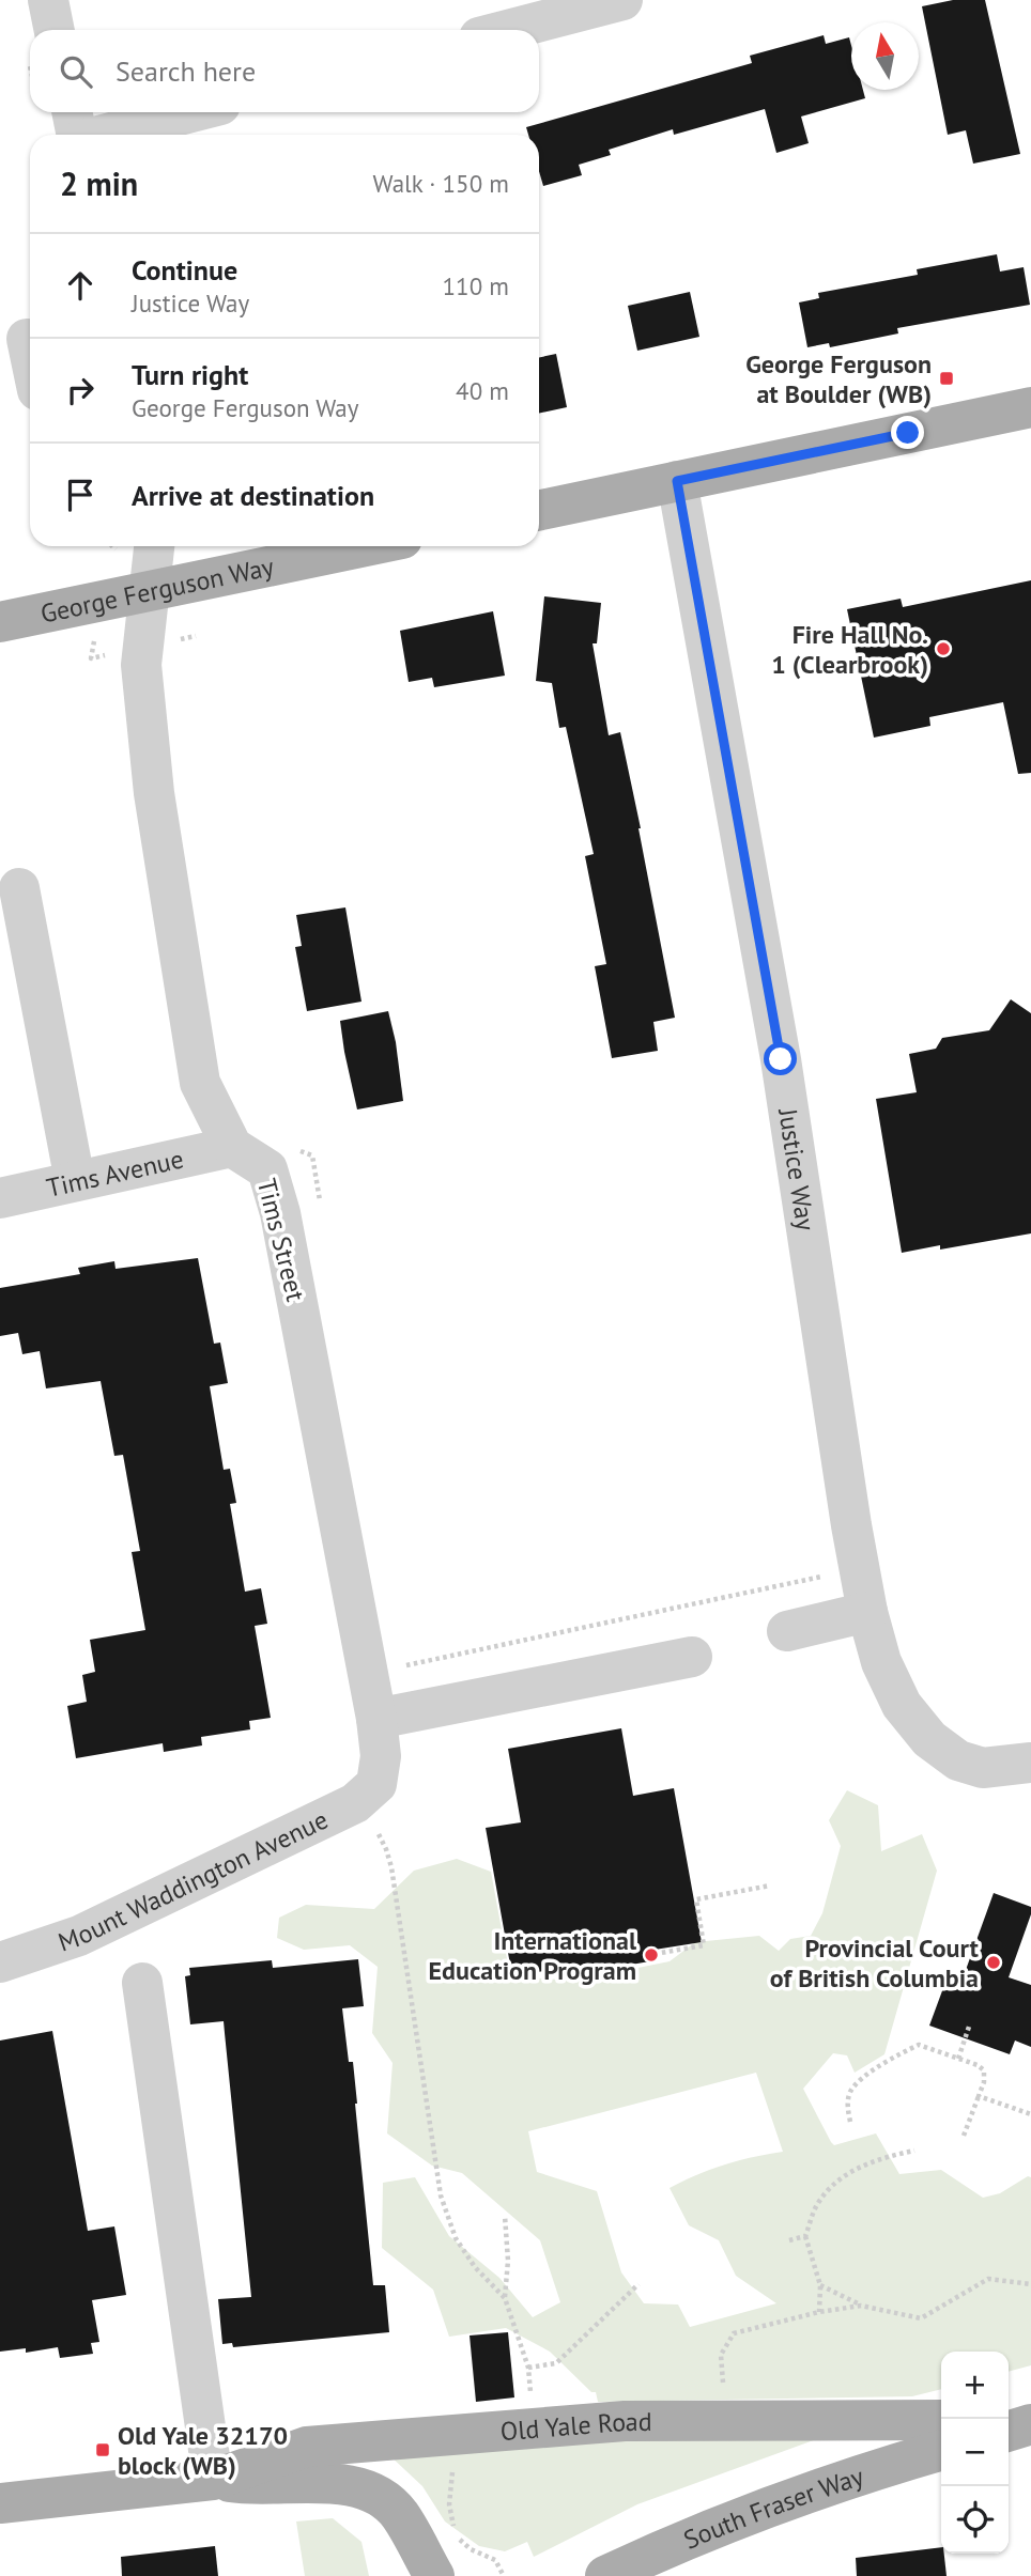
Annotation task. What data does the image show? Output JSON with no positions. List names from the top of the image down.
{
  "streets": {
    "main road": ["George Ferguson Way", "Old Yale Road", "South Fraser Way"],
    "street": [
      "Justice Way",
      "Tims Avenue",
      "Tims Street",
      "Mount Waddington Avenue"
    ]
  },
  "crossings": [
    ["Tims Avenue", "Tims Street"],
    ["Tims Street", "Mount Waddington Avenue"]
  ],
  "places": {
    "transit": ["George Ferguson at Boulder (WB)", "Old Yale 32170 block (WB)"],
    "other": ["Fire Hall No. 1 (Clearbrook)", "International Education Program", "Provincial Court of British Columbia"]
  },
  "north": "top",
  "page": {
    "search": "Search here",
    "heading": ["2 min", "Walk · 150 m"],
    "list": [
      ["Continue", "Justice Way", "110 m"],
      ["Turn right", "George Ferguson Way", "40 m"],
      "Arrive at destination"
    ],
    "map_buttons": ["+", "−"]
  }
}
